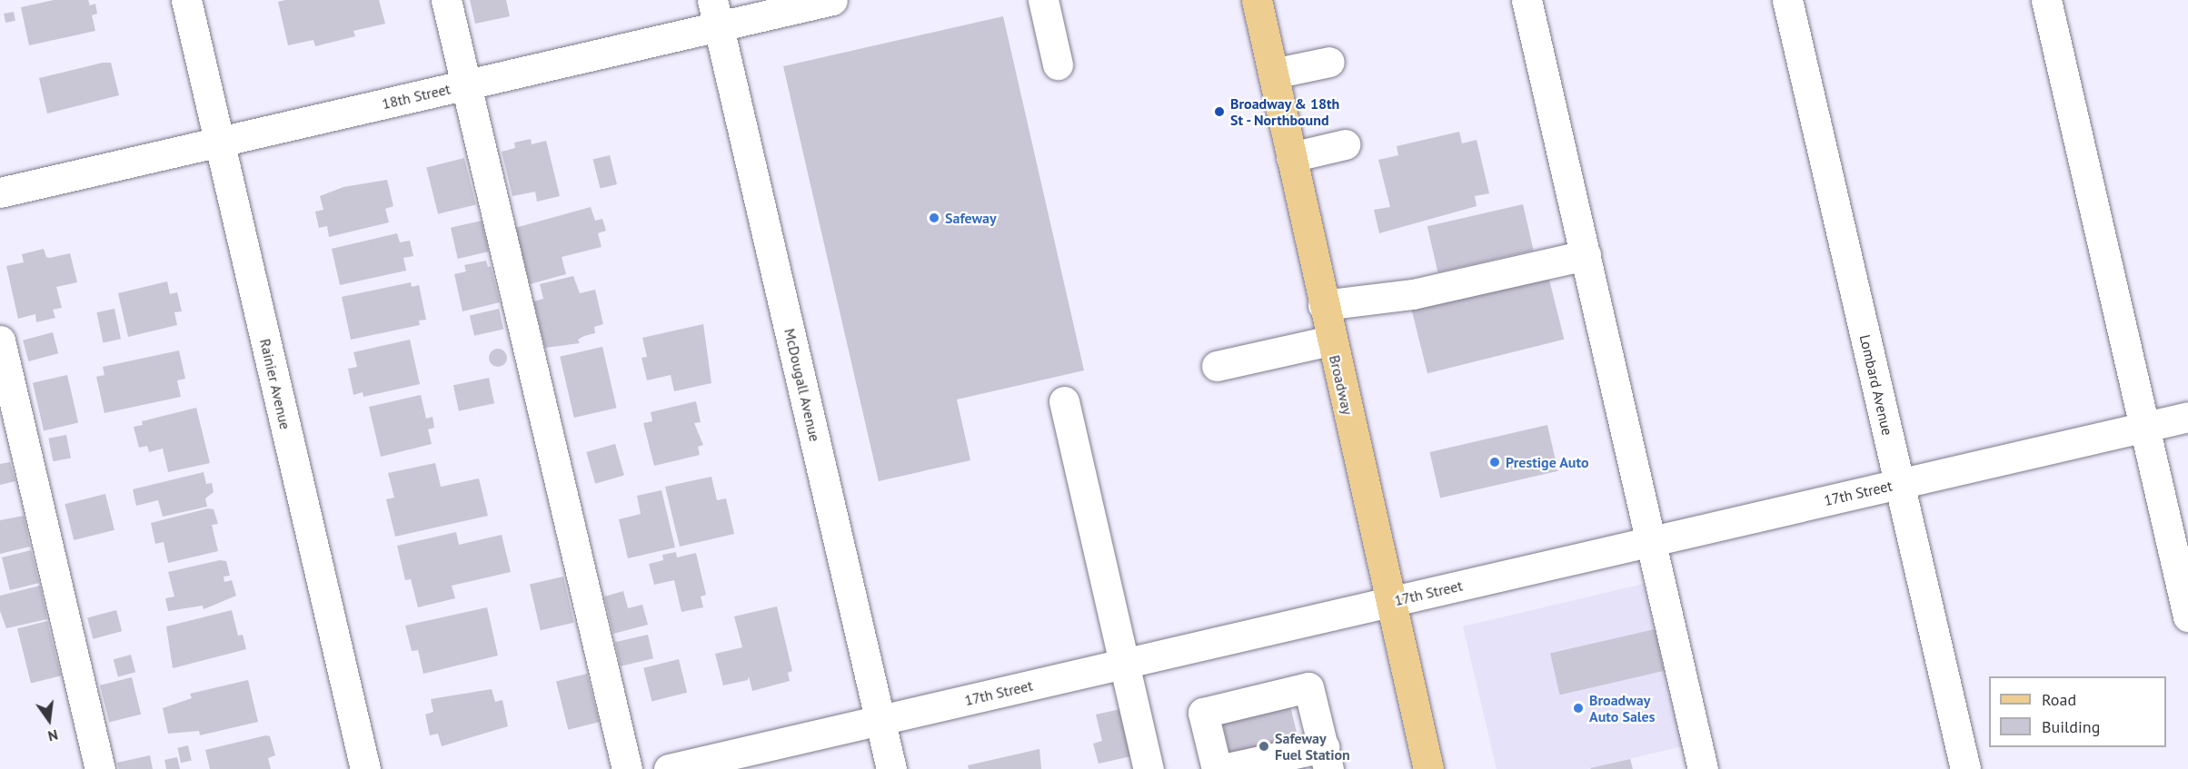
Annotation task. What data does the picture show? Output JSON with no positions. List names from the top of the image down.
{
  "streets": {
    "main road": ["Broadway"],
    "street": [
      "18th Street",
      "Rainier Avenue",
      "McDougall Avenue",
      "Lombard Avenue",
      "17th Street"
    ]
  },
  "crossings": [
    ["18th Street", "Rainier Avenue"],
    ["18th Street", "McDougall Avenue"],
    ["McDougall Avenue", "17th Street"],
    ["Broadway", "17th Street"],
    ["Lombard Avenue", "17th Street"]
  ],
  "places": [
    "Broadway & 18th St - Northbound",
    "Safeway",
    "Prestige Auto",
    "Broadway Auto Sales",
    "Safeway Fuel Station"
  ],
  "legend": ["Road", "Building"],
  "north": "bottom"
}
